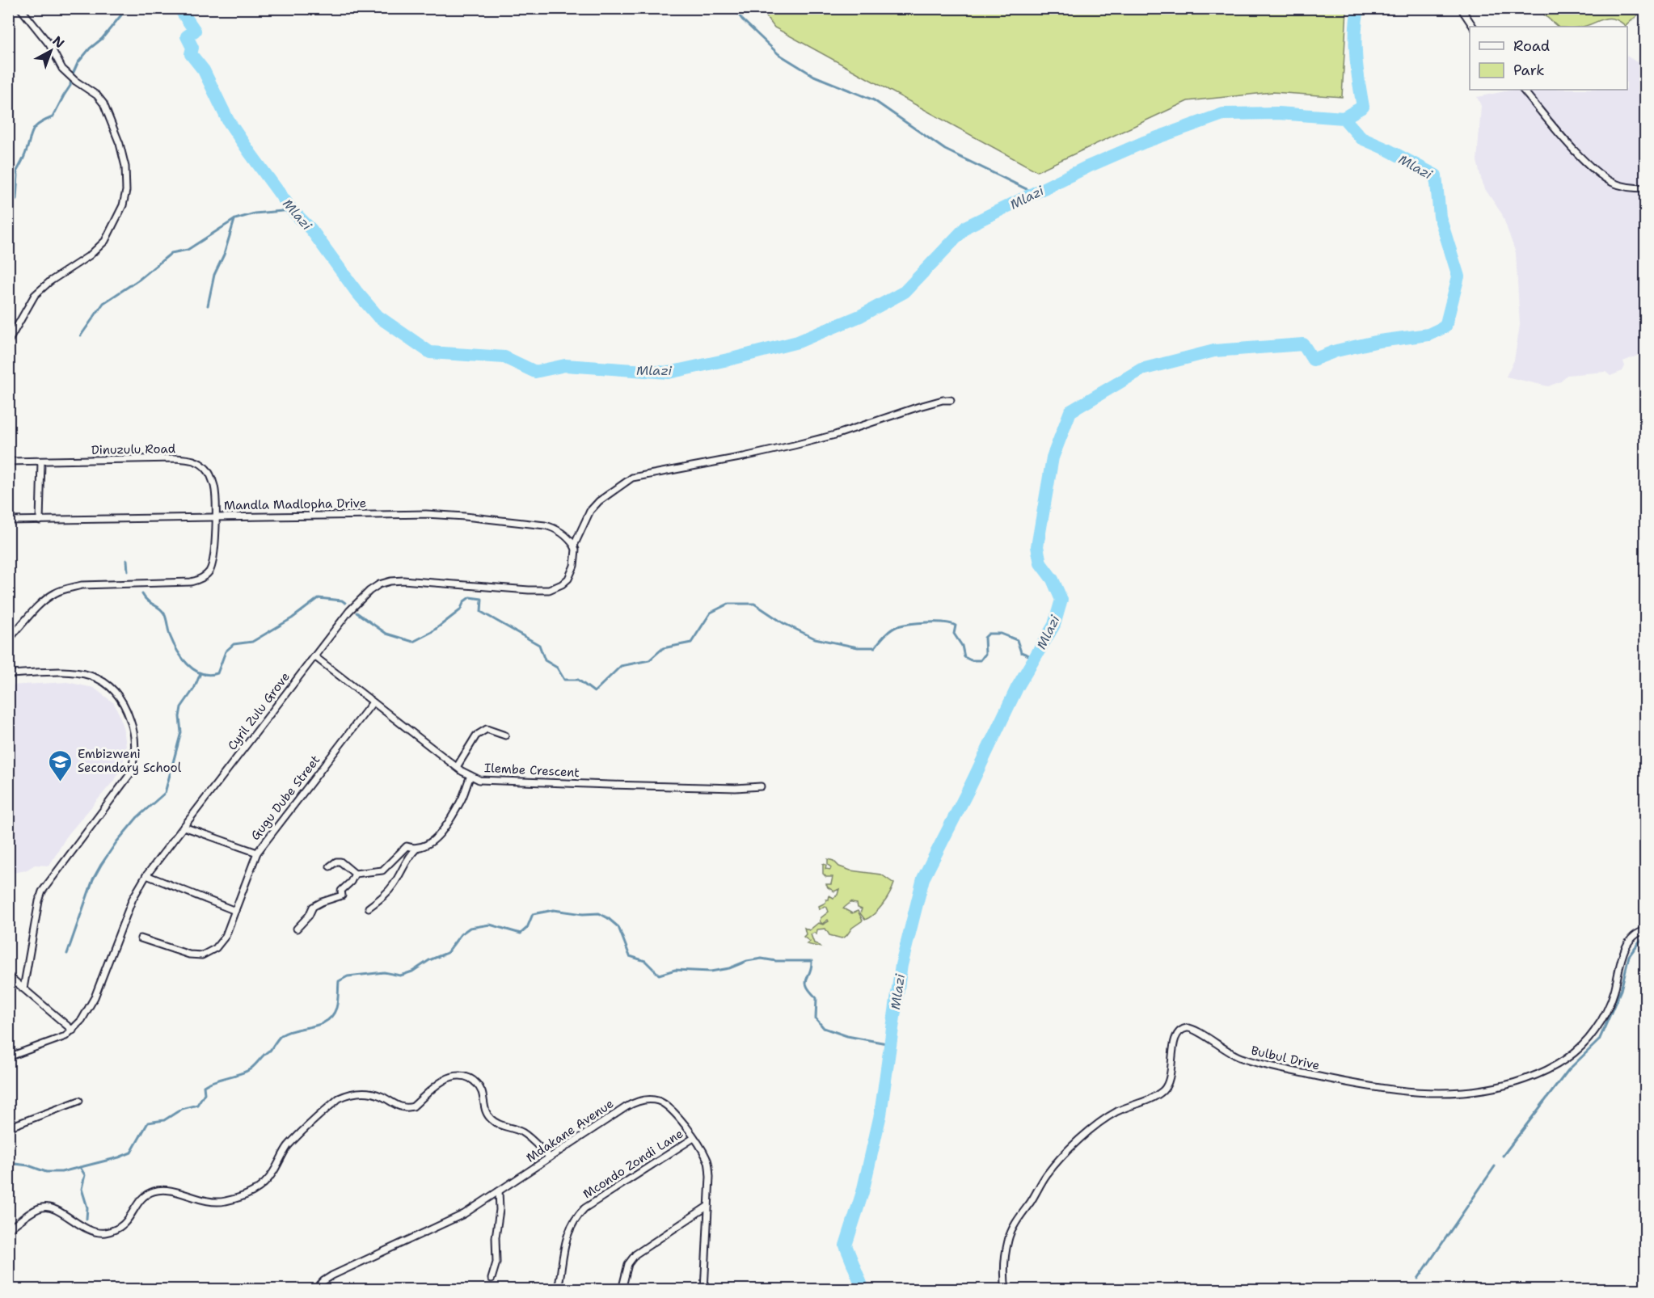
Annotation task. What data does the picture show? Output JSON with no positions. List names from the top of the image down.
{
  "streets": {
    "street": [
      "Dinuzulu Road",
      "Mandla Madlopha Drive",
      "Cyril Zulu Grove",
      "Ilembe Crescent",
      "Gugu Dube Street",
      "Bulbul Drive",
      "Mdakane Avenue",
      "Mcondo Zondi Lane"
    ]
  },
  "crossings": [
    ["Dinuzulu Road", "Mandla Madlopha Drive"],
    ["Mandla Madlopha Drive", "Cyril Zulu Grove"],
    ["Cyril Zulu Grove", "Ilembe Crescent"],
    ["Ilembe Crescent", "Gugu Dube Street"],
    ["Mdakane Avenue", "Mcondo Zondi Lane"]
  ],
  "water": ["Mlazi"],
  "places": {
    "school or university": ["Embizweni Secondary School"]
  },
  "legend": ["Road", "Park"],
  "north": "top right"
}
